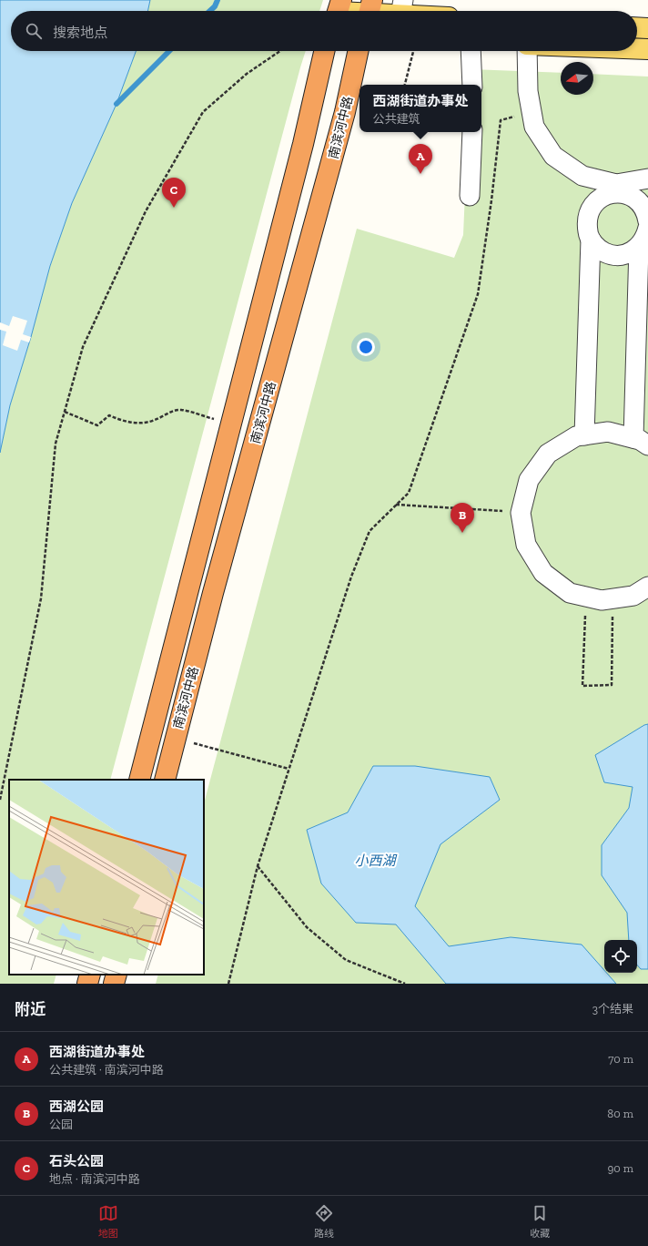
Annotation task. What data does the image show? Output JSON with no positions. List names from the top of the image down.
{
  "streets": {
    "highway": ["南滨河中路"]
  },
  "water": ["小西湖"],
  "north": "left",
  "page": {
    "search": "搜索地点",
    "popup": ["西湖街道办事处", "公共建筑"],
    "pins": ["A", "C", "B"],
    "heading": ["附近", "3个结果"],
    "list": [
      {
        "mark": "A",
        "name": "西湖街道办事处",
        "note": "公共建筑 · 南滨河中路",
        "value": "70 m"
      },
      {
        "mark": "B",
        "name": "西湖公园",
        "note": "公园",
        "value": "80 m"
      },
      {
        "mark": "C",
        "name": "石头公园",
        "note": "地点 · 南滨河中路",
        "value": "90 m"
      }
    ],
    "nav": ["地图", "路线", "收藏"]
  }
}
